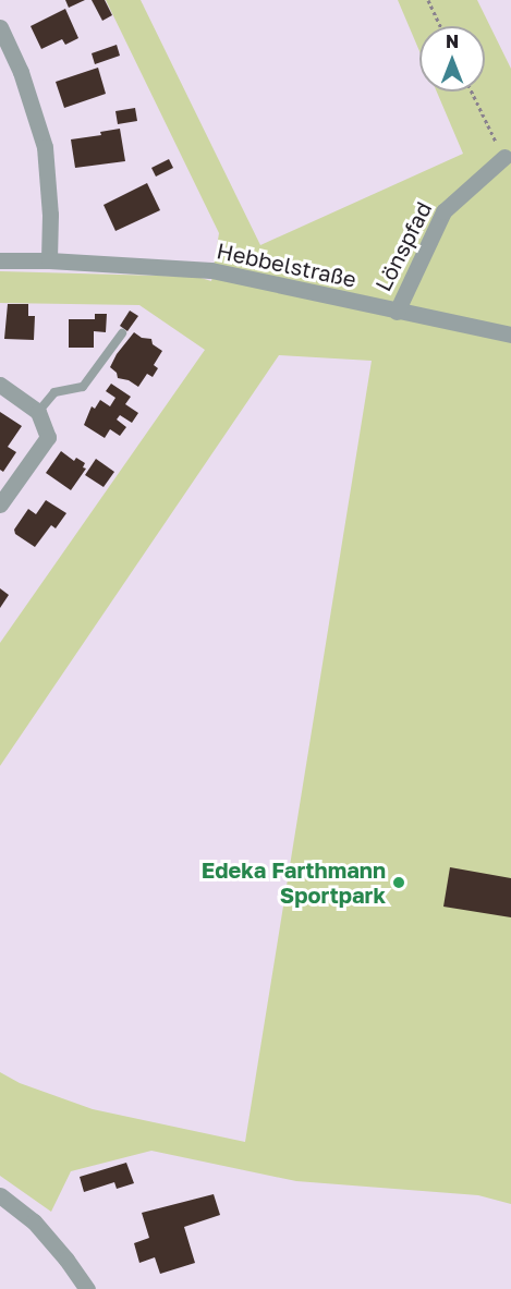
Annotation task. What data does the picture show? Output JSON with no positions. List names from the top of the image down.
{
  "streets": {
    "street": ["Lönspfad", "Hebbelstraße"]
  },
  "crossings": [
    ["Lönspfad", "Hebbelstraße"]
  ],
  "places": ["Edeka Farthmann Sportpark"],
  "north": "top"
}
